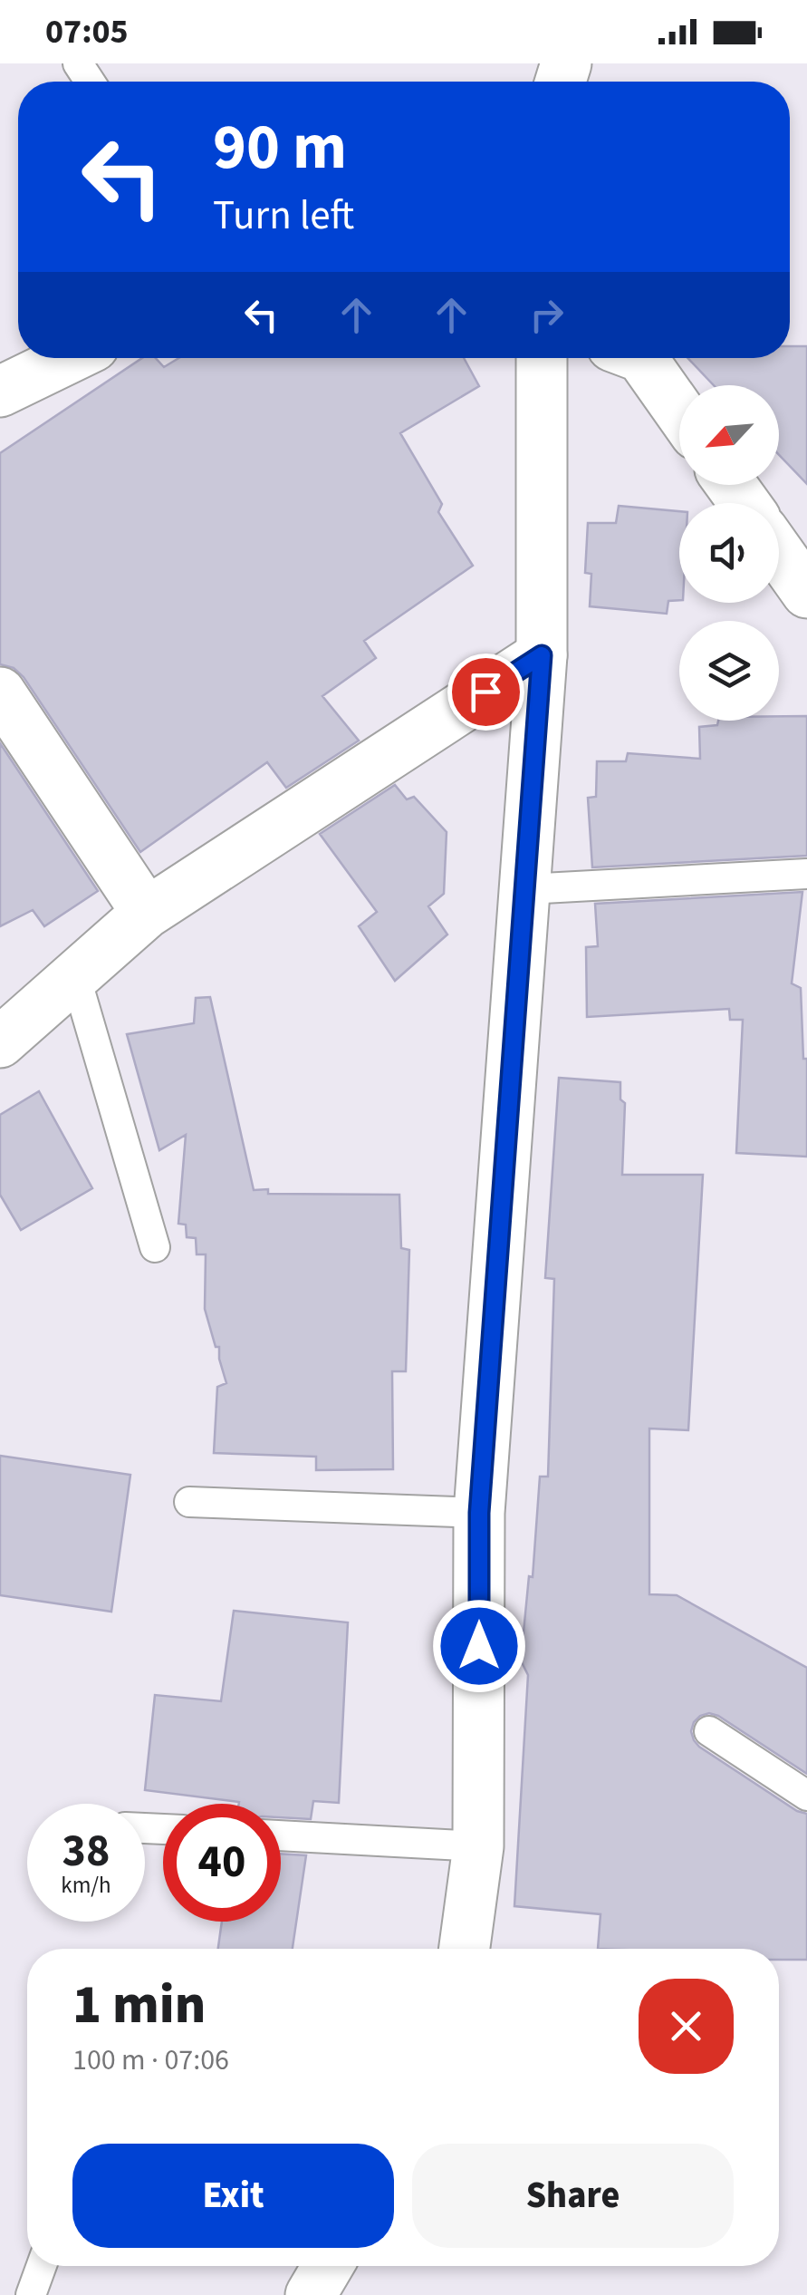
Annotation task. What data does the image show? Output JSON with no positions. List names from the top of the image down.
{
  "north": "bottom left",
  "page": {
    "status": "07:05",
    "turn": ["90 m", "Turn left"],
    "speed": "38 km/h",
    "limit": "40",
    "heading": ["1 min", "100 m · 07:06"],
    "buttons": ["Exit", "Share"]
  }
}
